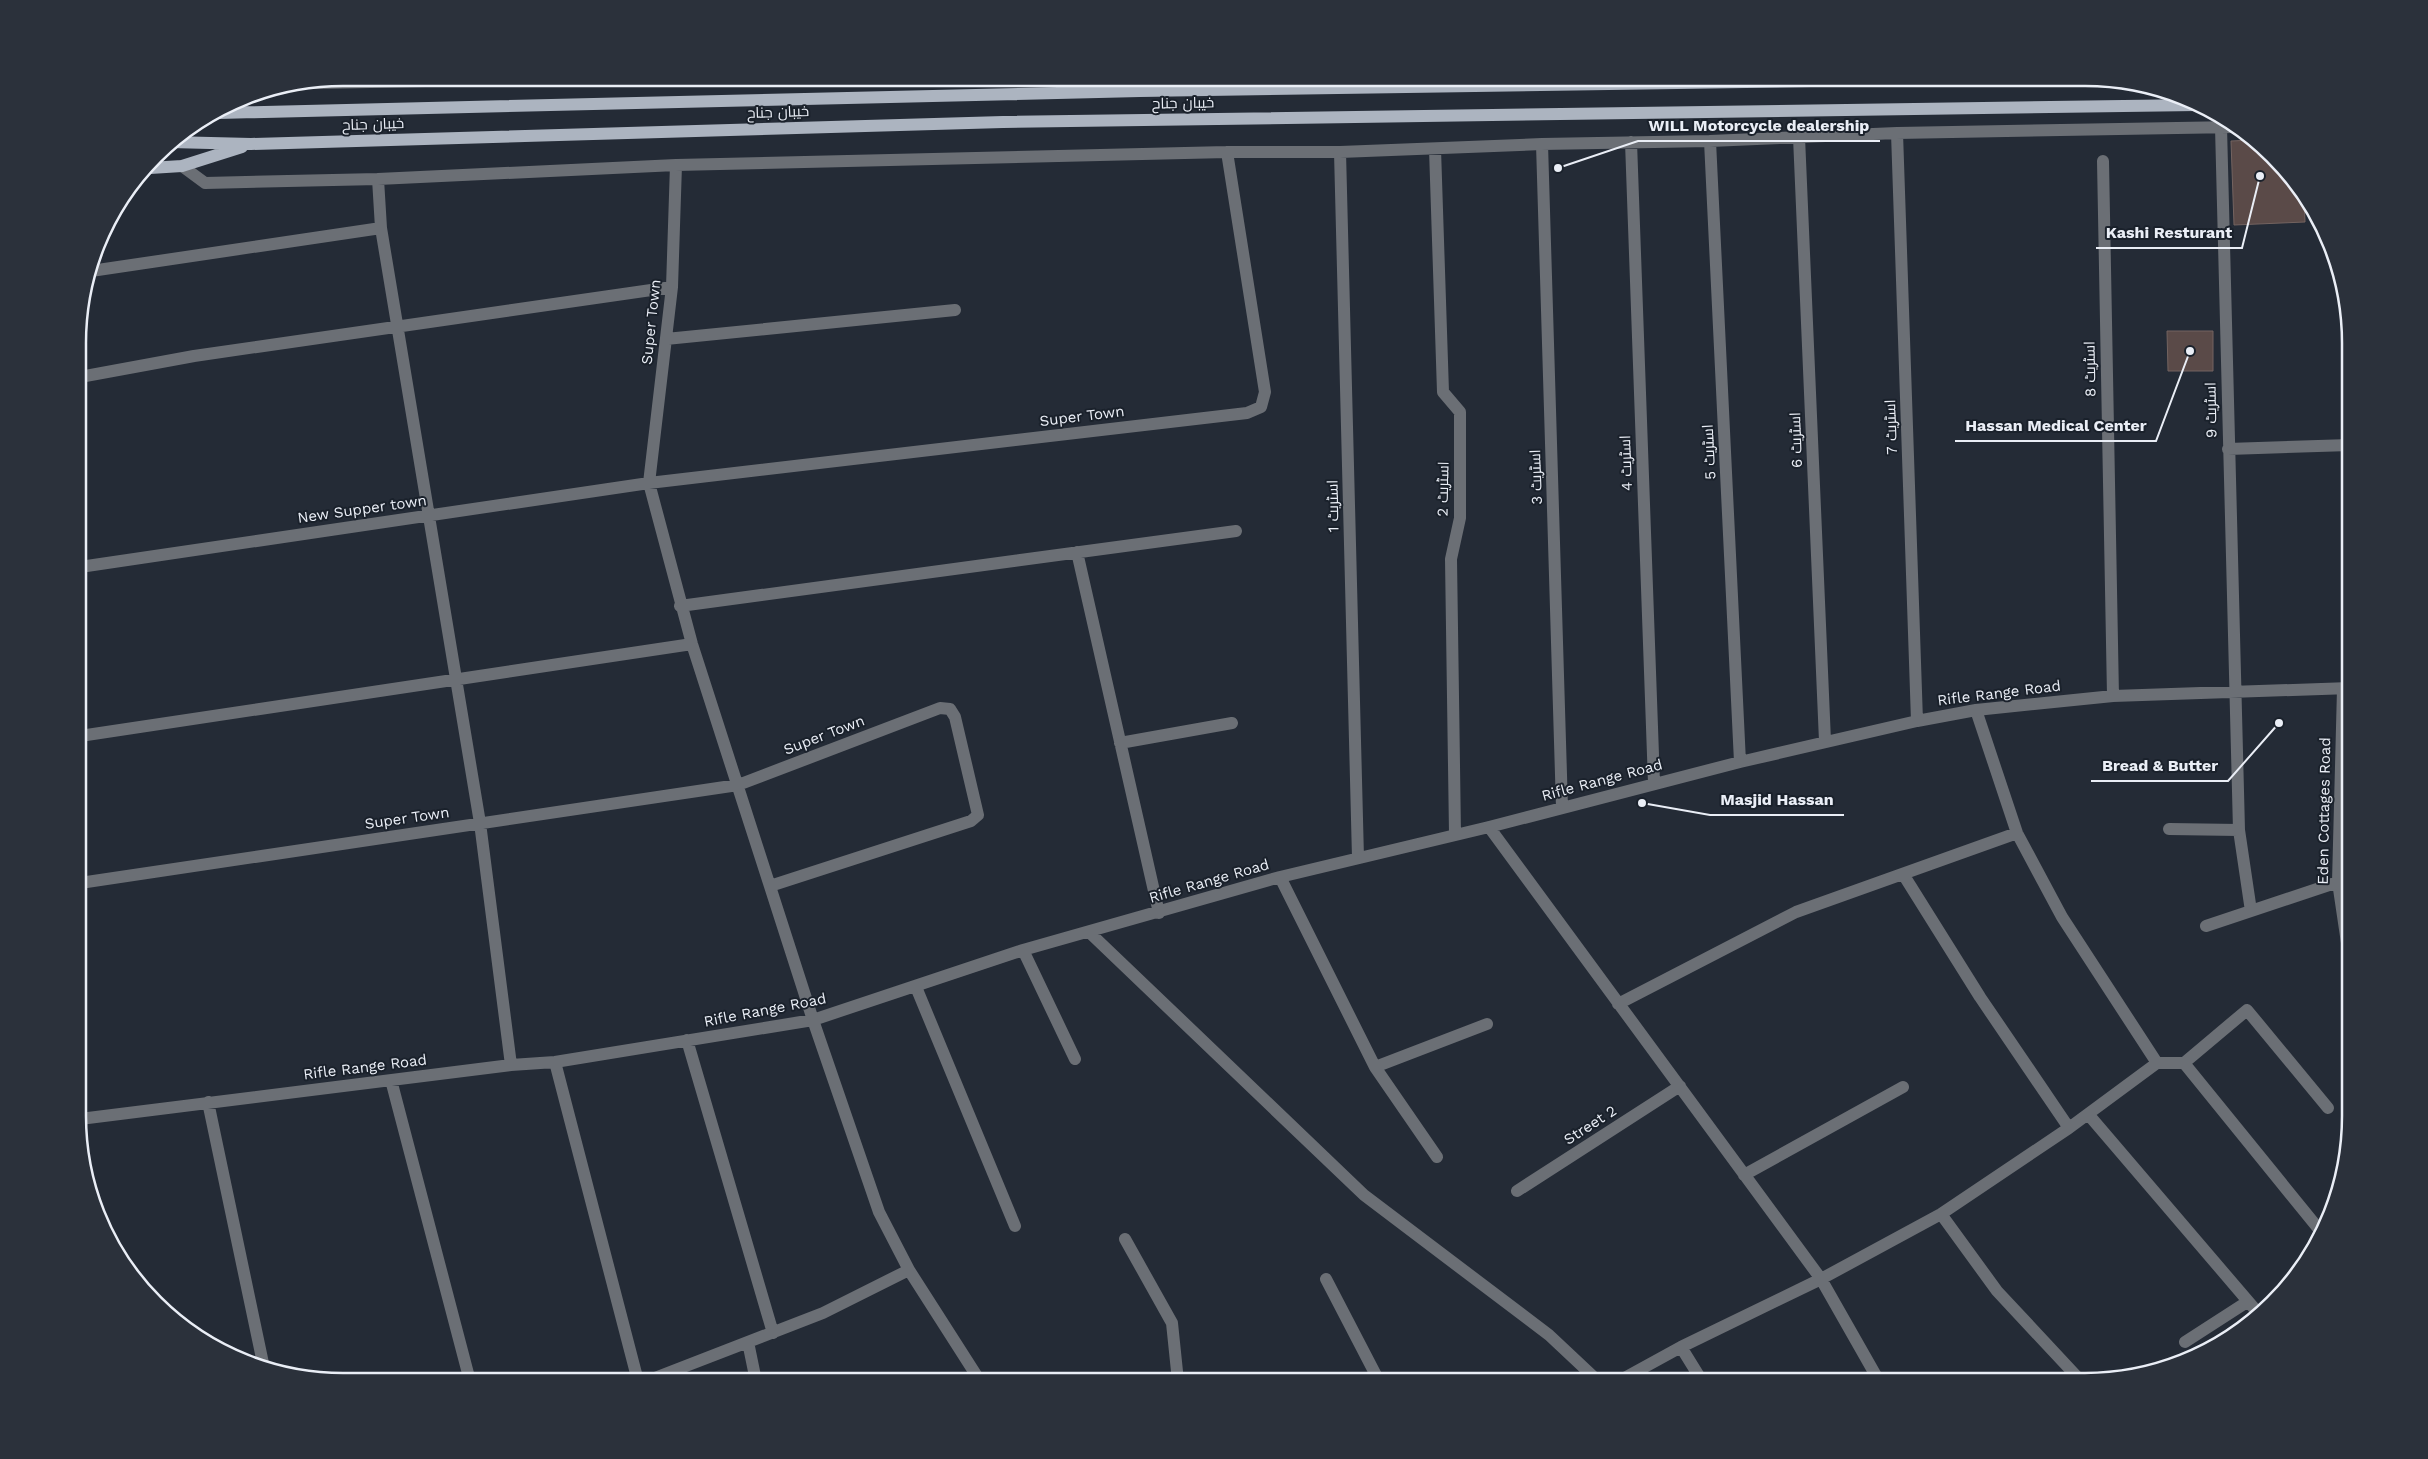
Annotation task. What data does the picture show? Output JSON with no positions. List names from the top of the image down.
{
  "streets": {
    "main road": ["خیبان جناح"],
    "street": [
      "Super Town",
      "اسٹریٹ 8",
      "اسٹریٹ 9",
      "اسٹریٹ 7",
      "اسٹریٹ 6",
      "اسٹریٹ 5",
      "اسٹریٹ 4",
      "اسٹریٹ 3",
      "اسٹریٹ 2",
      "اسٹریٹ 1",
      "New Supper town",
      "Rifle Range Road",
      "Eden Cottages Road",
      "Street 2"
    ]
  },
  "crossings": [
    ["Super Town", "New Supper town"],
    ["اسٹریٹ 8", "Rifle Range Road"],
    ["اسٹریٹ 9", "Rifle Range Road"],
    ["اسٹریٹ 7", "Rifle Range Road"],
    ["اسٹریٹ 6", "Rifle Range Road"],
    ["اسٹریٹ 5", "Rifle Range Road"],
    ["اسٹریٹ 4", "Rifle Range Road"],
    ["اسٹریٹ 3", "Rifle Range Road"],
    ["اسٹریٹ 2", "Rifle Range Road"],
    ["اسٹریٹ 1", "Rifle Range Road"]
  ],
  "places": [
    "WILL Motorcycle dealership",
    "Kashi Resturant",
    "Hassan Medical Center",
    "Bread & Butter",
    "Masjid Hassan"
  ]
}
